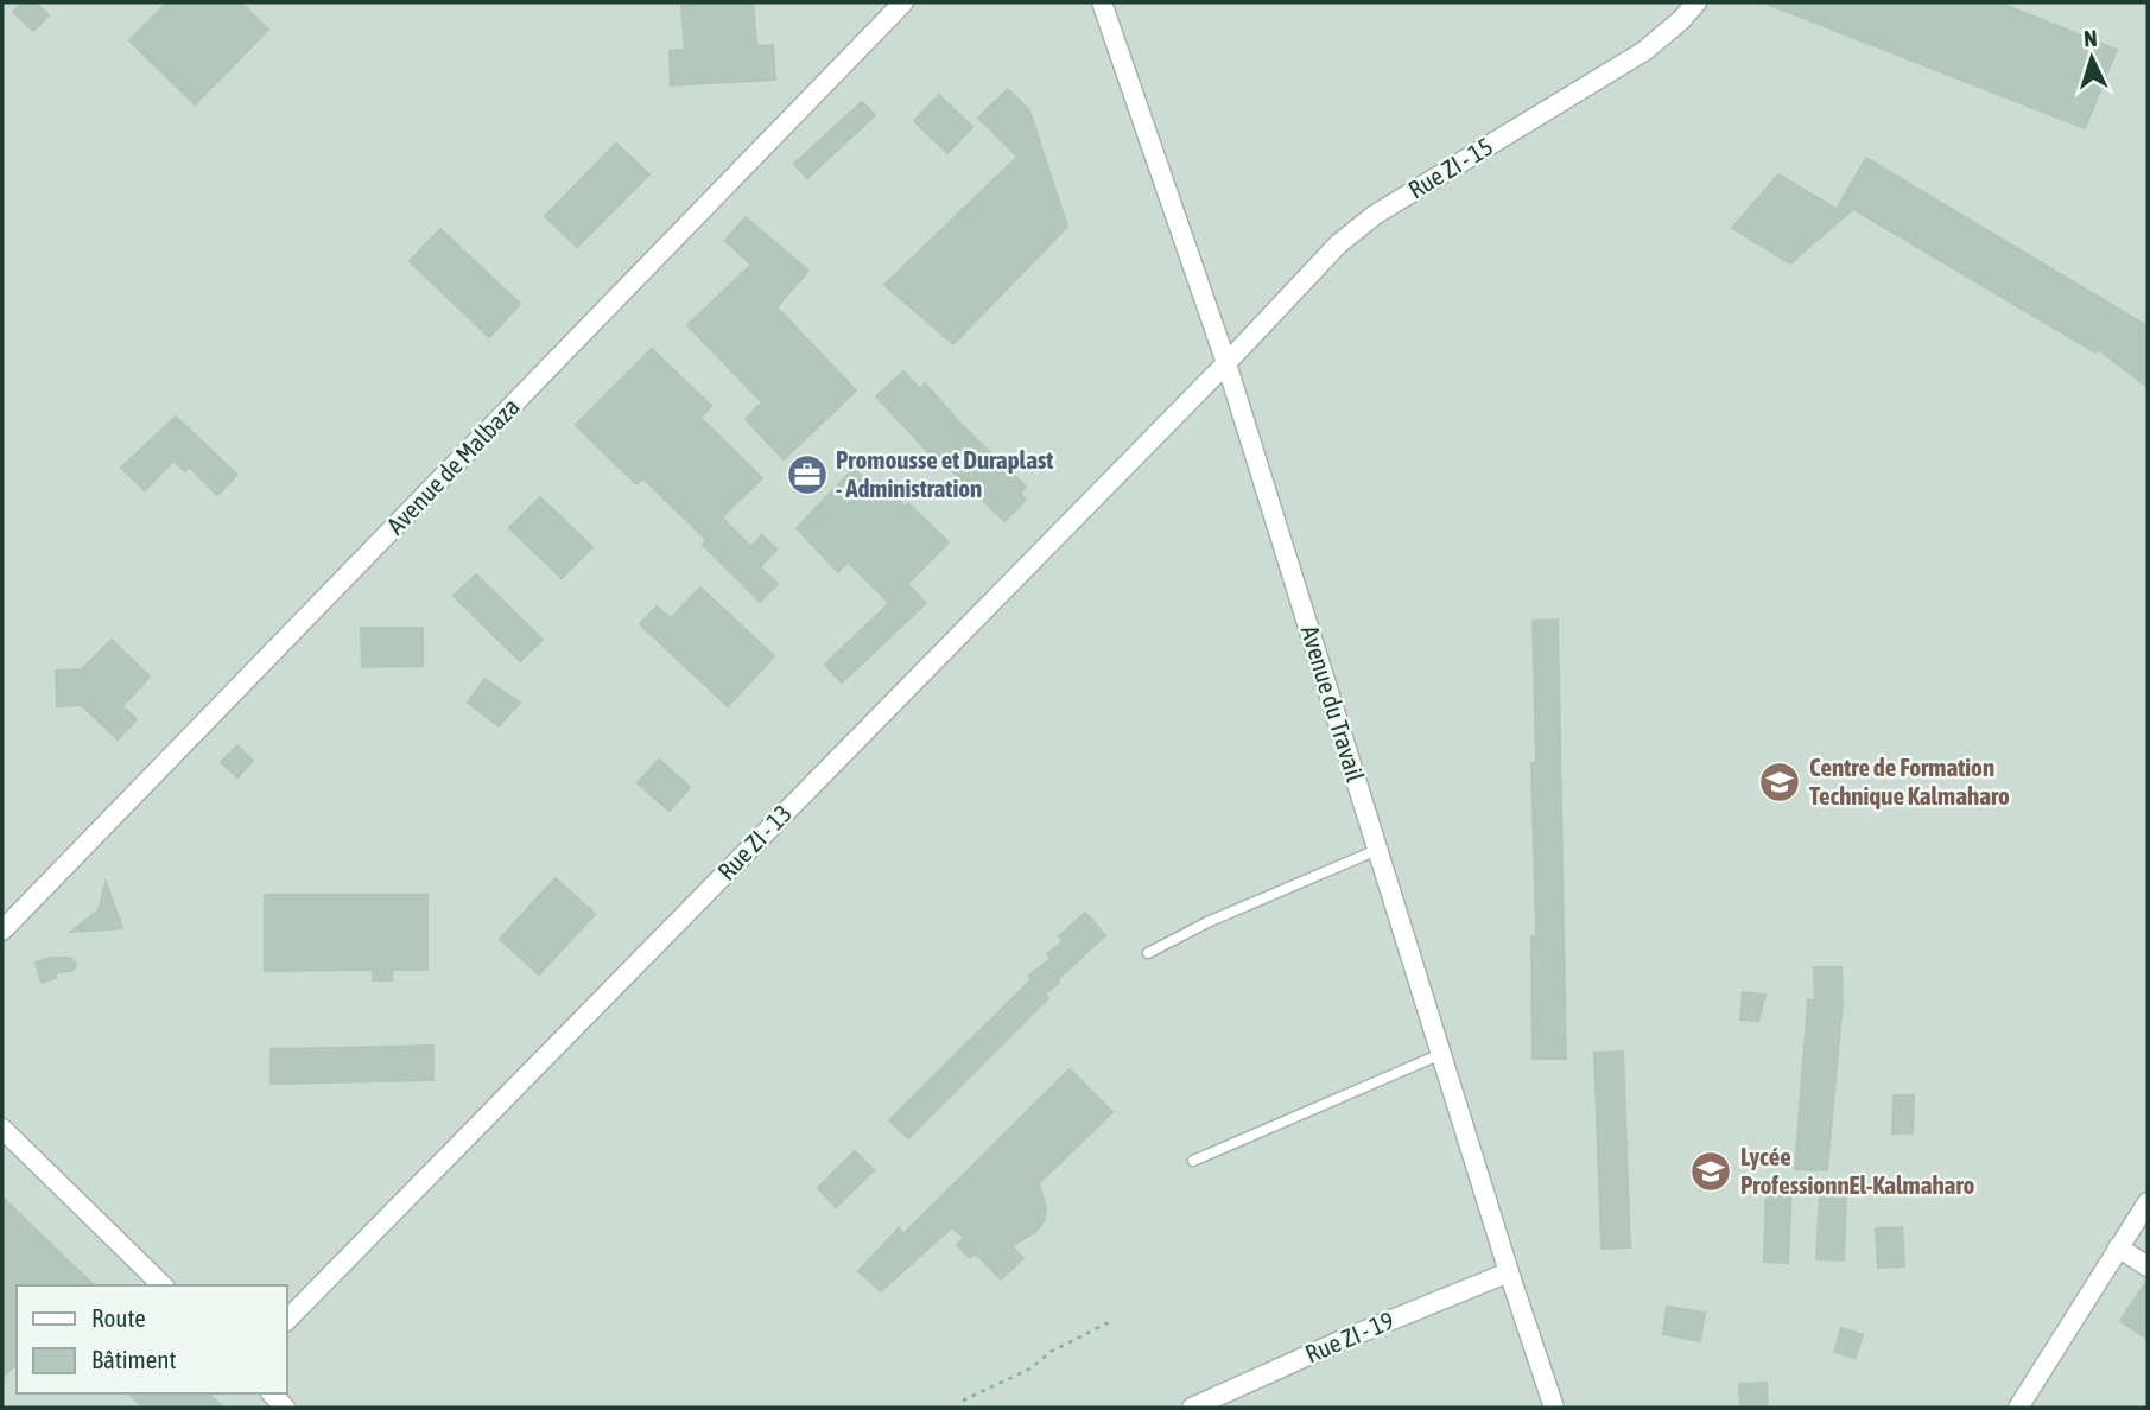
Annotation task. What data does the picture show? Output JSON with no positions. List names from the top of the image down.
{
  "streets": {
    "street": [
      "Rue ZI - 15",
      "Avenue de Malbaza",
      "Avenue du Travail",
      "Rue ZI - 13",
      "Rue ZI - 19"
    ]
  },
  "crossings": [
    ["Rue ZI - 15", "Avenue du Travail"],
    ["Rue ZI - 15", "Rue ZI - 13"],
    ["Avenue du Travail", "Rue ZI - 13"],
    ["Avenue du Travail", "Rue ZI - 19"]
  ],
  "places": {
    "office": ["Promousse et Duraplast - Administration"],
    "school or university": ["Centre de Formation Technique Kalmaharo", "Lycée ProfessionnEl-Kalmaharo"]
  },
  "legend": ["Route", "Bâtiment"],
  "north": "top"
}
